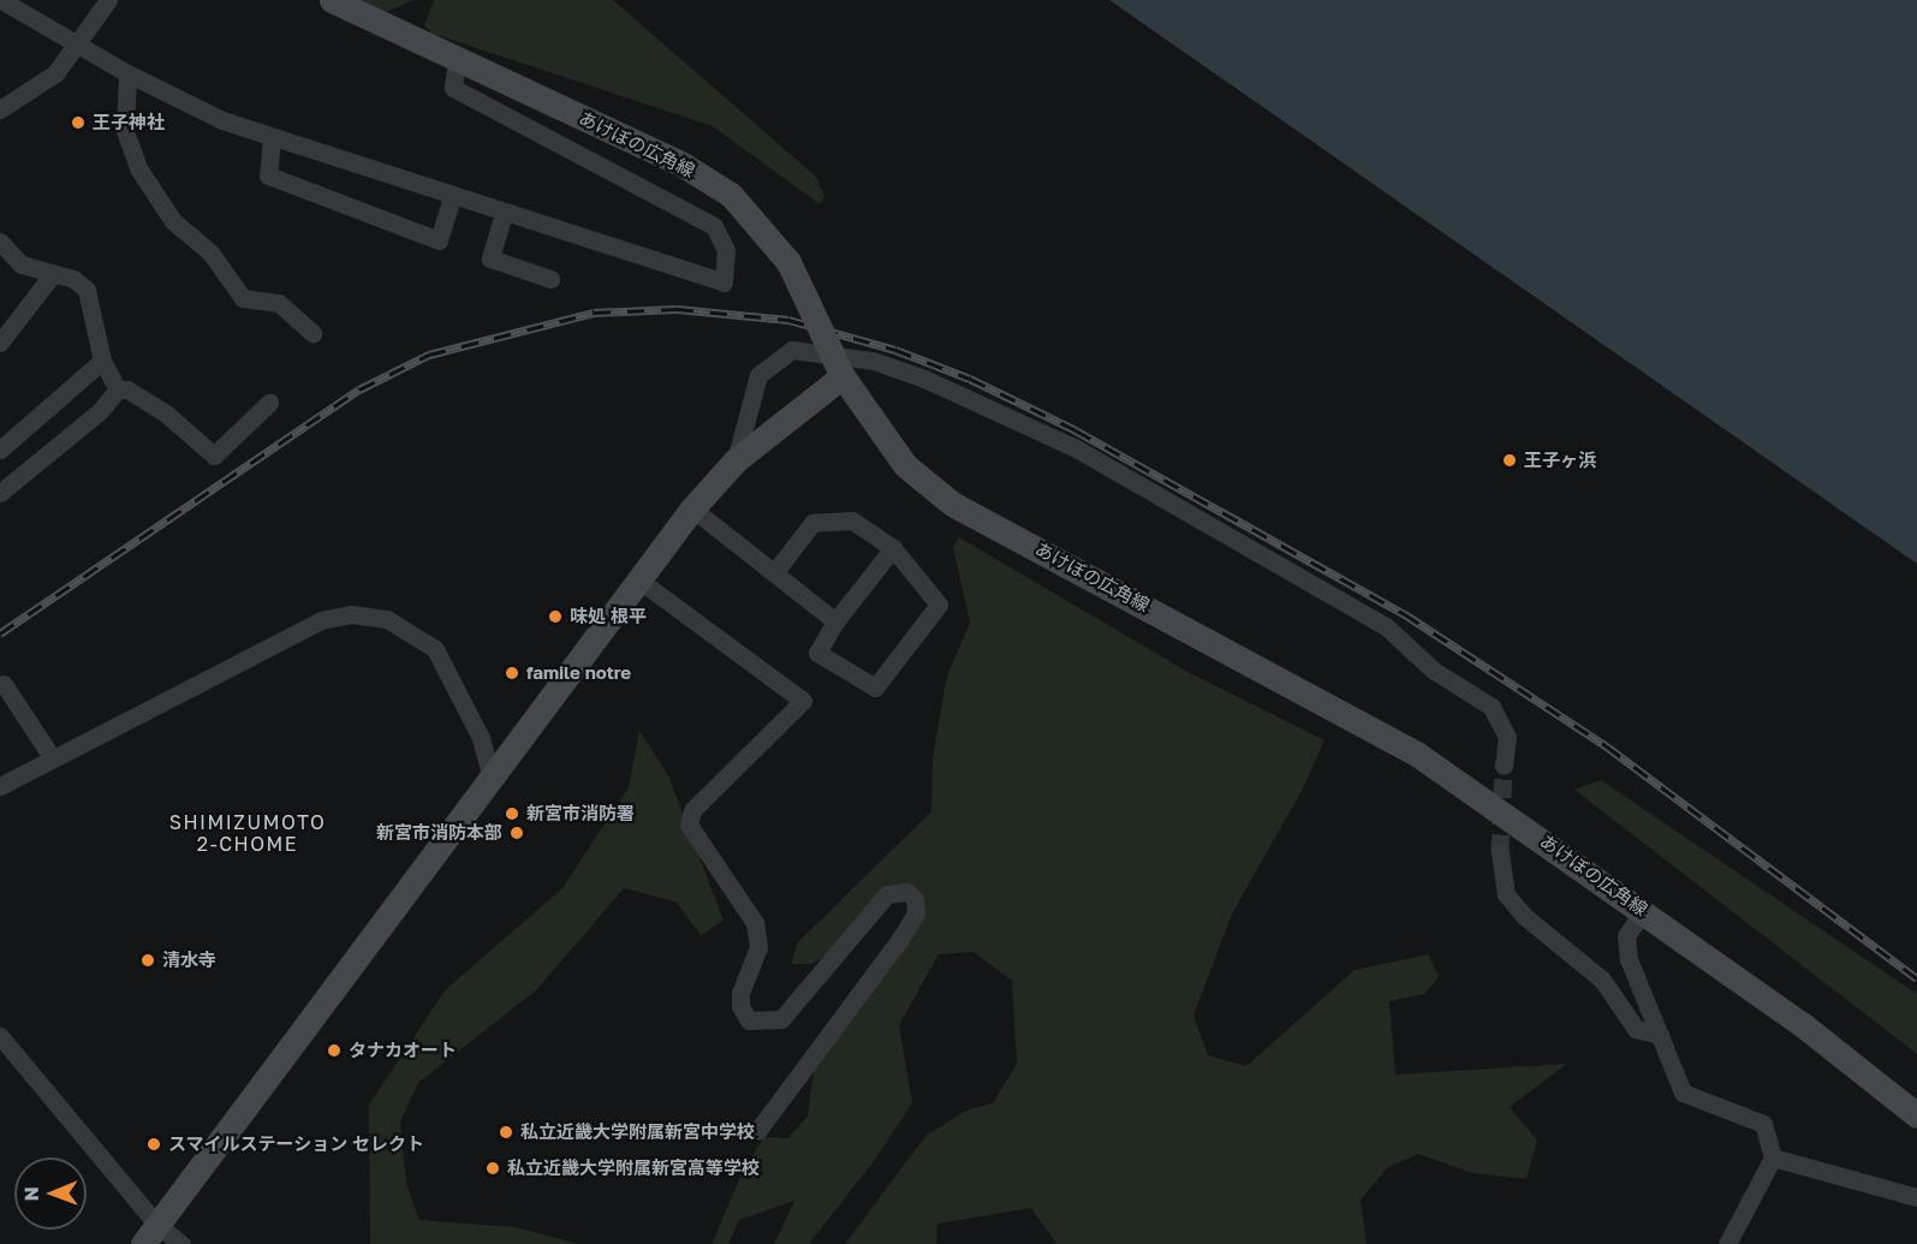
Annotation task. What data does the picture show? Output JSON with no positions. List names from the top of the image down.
{
  "streets": {
    "main road": ["あけぼの広角線"]
  },
  "districts": ["SHIMIZUMOTO 2-CHOME"],
  "places": [
    "王子神社",
    "王子ヶ浜",
    "味処 根平",
    "famile notre",
    "新宮市消防署",
    "新宮市消防本部",
    "清水寺",
    "タナカオート",
    "私立近畿大学附属新宮中学校",
    "スマイルステーション セレクト",
    "私立近畿大学附属新宮高等学校"
  ],
  "north": "left"
}
